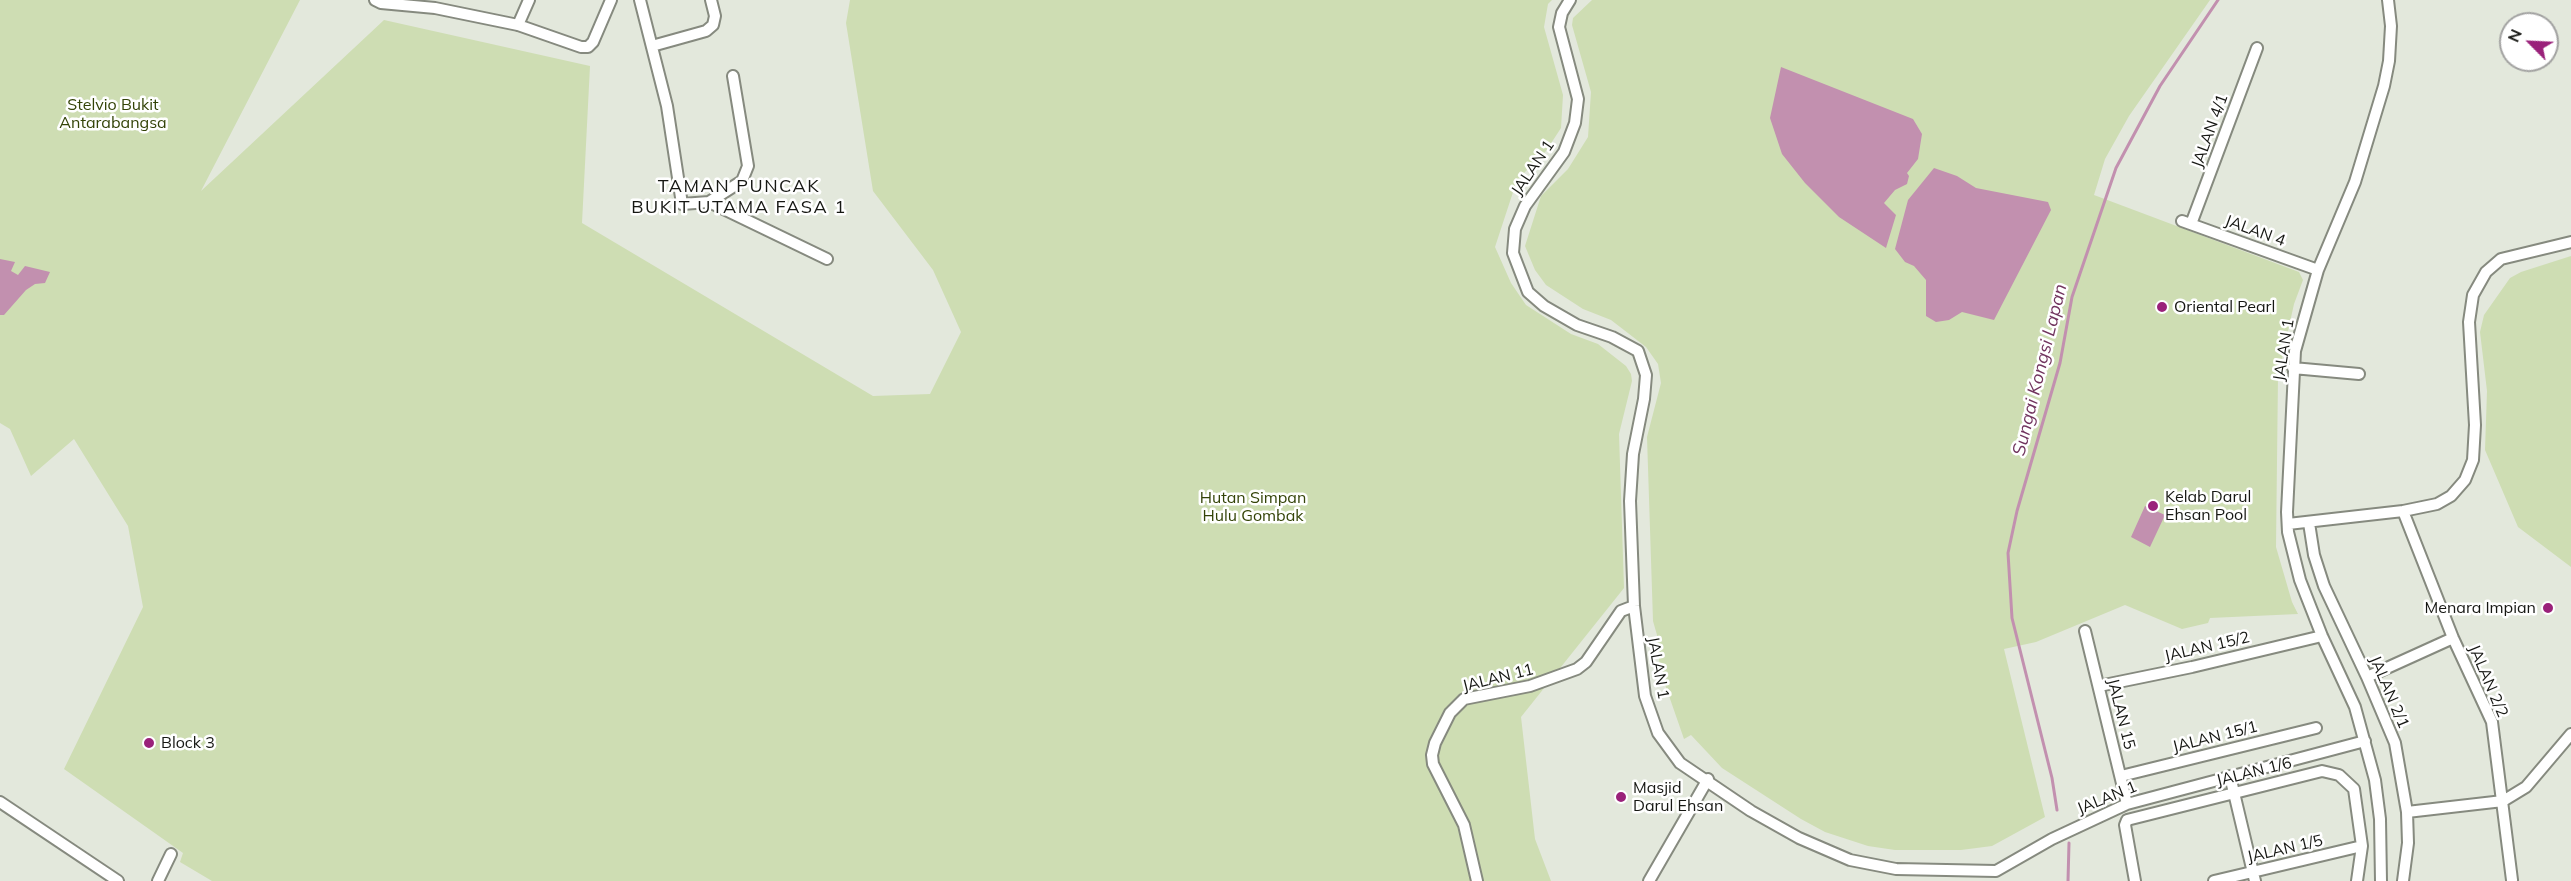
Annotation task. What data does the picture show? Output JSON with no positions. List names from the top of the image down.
{
  "streets": {
    "street": [
      "JALAN 4/1",
      "JALAN 1",
      "JALAN 4",
      "JALAN 15/2",
      "JALAN 11",
      "JALAN 2/2",
      "JALAN 2/1",
      "JALAN 15",
      "JALAN 15/1",
      "JALAN 1/6",
      "JALAN 1/5"
    ]
  },
  "crossings": [
    ["JALAN 4/1", "JALAN 4"],
    ["JALAN 1", "JALAN 4"],
    ["JALAN 1", "JALAN 15/2"],
    ["JALAN 1", "JALAN 11"],
    ["JALAN 1", "JALAN 15"],
    ["JALAN 15/2", "JALAN 15"],
    ["JALAN 15", "JALAN 15/1"],
    ["JALAN 1/6", "JALAN 1/5"]
  ],
  "districts": ["TAMAN PUNCAK BUKIT UTAMA FASA 1"],
  "water": ["Sungai Kongsi Lapan"],
  "parks": ["Stelvio Bukit Antarabangsa", "Hutan Simpan Hulu Gombak"],
  "places": [
    "Oriental Pearl",
    "Kelab Darul Ehsan Pool",
    "Menara Impian",
    "Block 3",
    "Masjid Darul Ehsan"
  ],
  "north": "top left"
}
